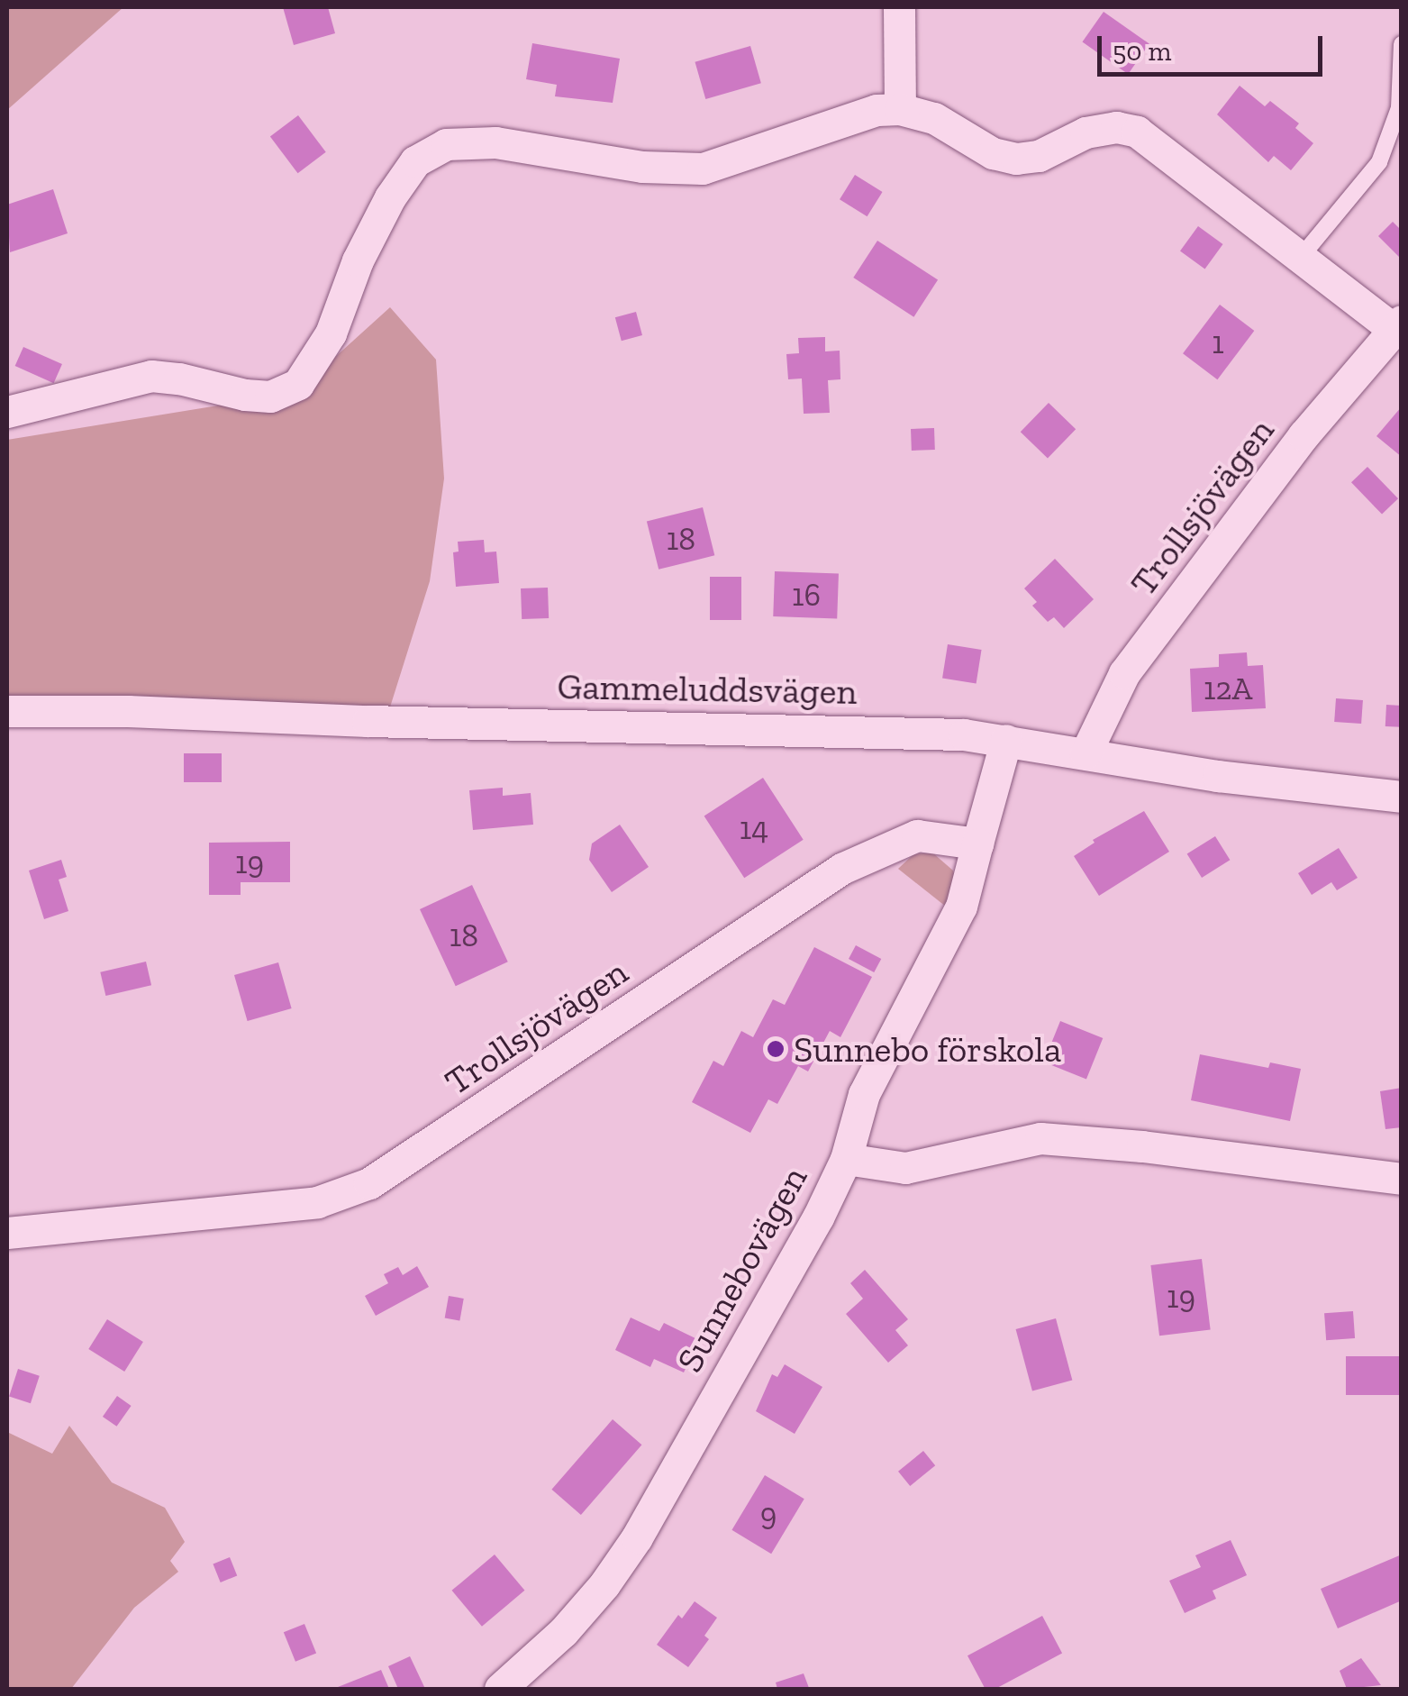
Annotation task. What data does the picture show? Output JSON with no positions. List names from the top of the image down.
{
  "streets": {
    "street": ["Trollsjövägen", "Gammeluddsvägen", "Sunnebovägen"]
  },
  "crossings": [
    ["Trollsjövägen", "Gammeluddsvägen"],
    ["Trollsjövägen", "Sunnebovägen"]
  ],
  "places": ["Sunnebo förskola"],
  "house_numbers": [
    "1",
    "18",
    "16",
    "12A",
    "14",
    "19",
    "18",
    "19",
    "9"
  ],
  "scale_bar": "50 m"
}
